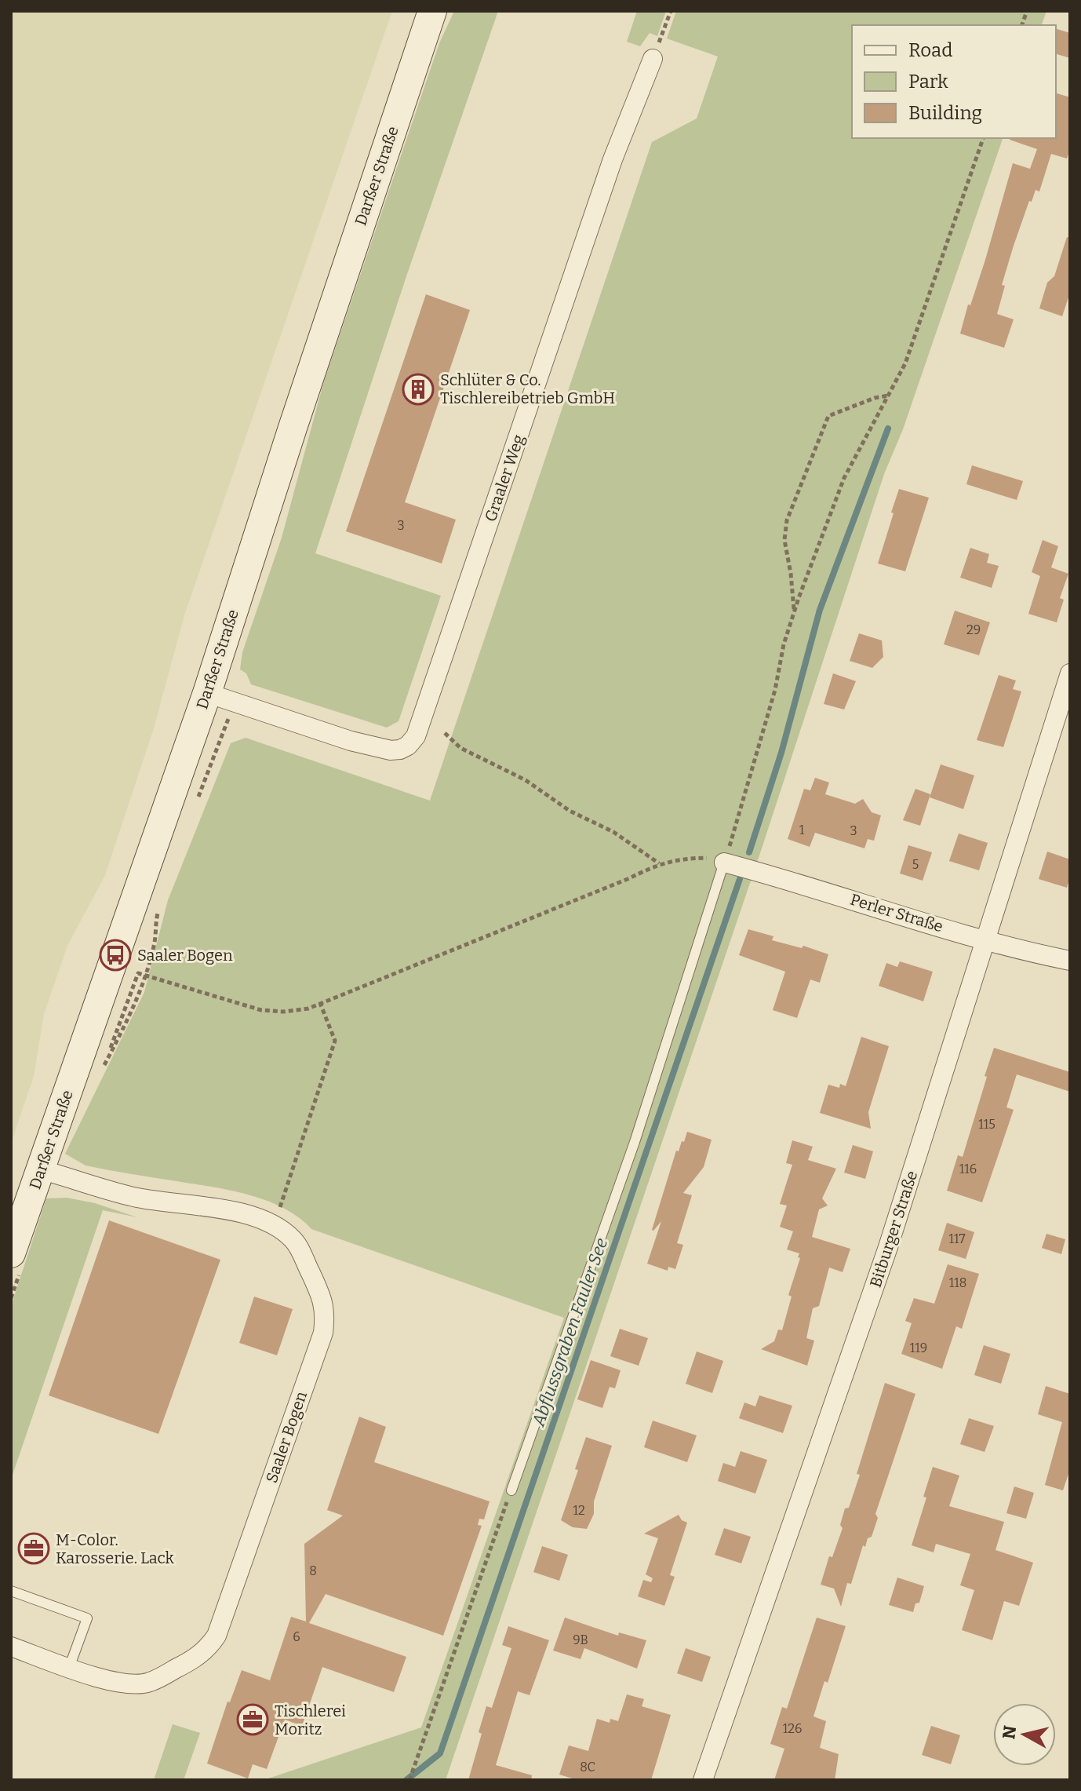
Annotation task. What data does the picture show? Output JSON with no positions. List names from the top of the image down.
{
  "streets": {
    "main road": ["Darßer Straße"],
    "street": [
      "Graaler Weg",
      "Perler Straße",
      "Bitburger Straße",
      "Saaler Bogen"
    ]
  },
  "crossings": [
    ["Darßer Straße", "Graaler Weg"],
    ["Darßer Straße", "Saaler Bogen"],
    ["Perler Straße", "Bitburger Straße"]
  ],
  "water": ["Abflussgraben Fauler See"],
  "places": {
    "building": ["Schlüter & Co. Tischlereibetrieb GmbH"],
    "bus stop": ["Saaler Bogen"],
    "office": ["M-Color. Karosserie. Lack", "Tischlerei Moritz"]
  },
  "house_numbers": [
    "3",
    "29",
    "1",
    "3",
    "5",
    "115",
    "116",
    "117",
    "118",
    "119",
    "12",
    "8",
    "6",
    "9B",
    "126",
    "8C"
  ],
  "legend": ["Road", "Park", "Building"],
  "north": "left"
}
